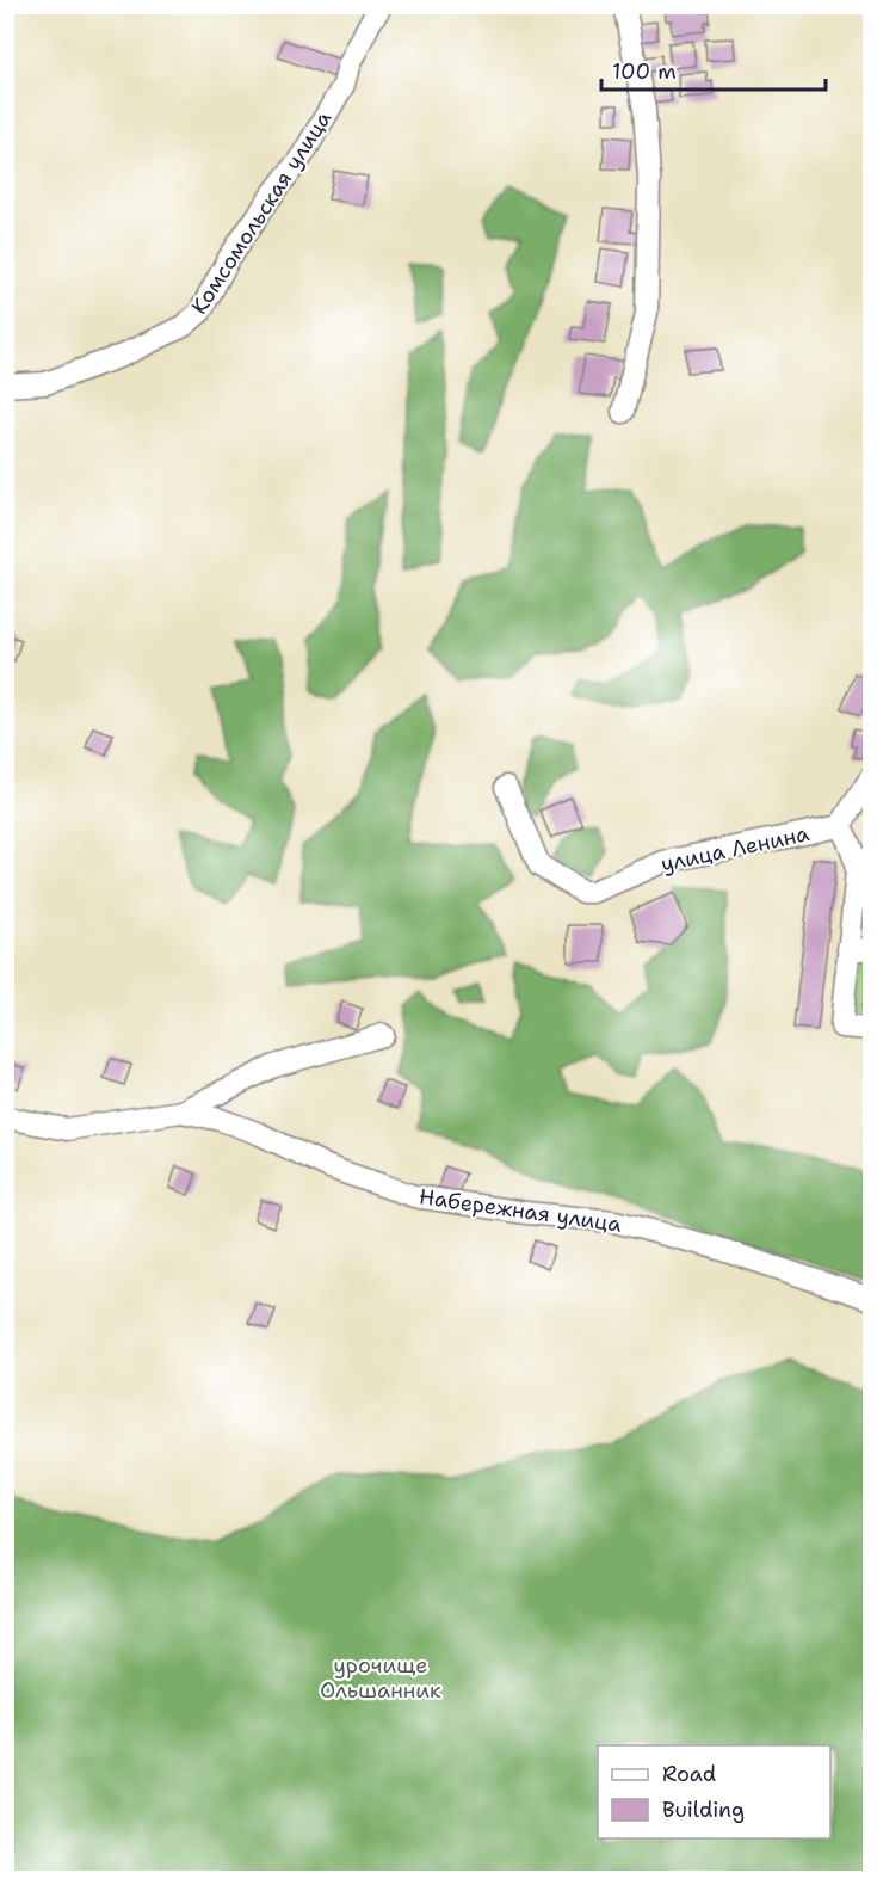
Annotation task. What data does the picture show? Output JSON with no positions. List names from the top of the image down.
{
  "streets": {
    "street": ["Комсомольская улица", "улица Ленина", "Набережная улица"]
  },
  "parks": ["урочище Ольшанник"],
  "legend": ["Road", "Building"],
  "scale_bar": "100 m"
}
